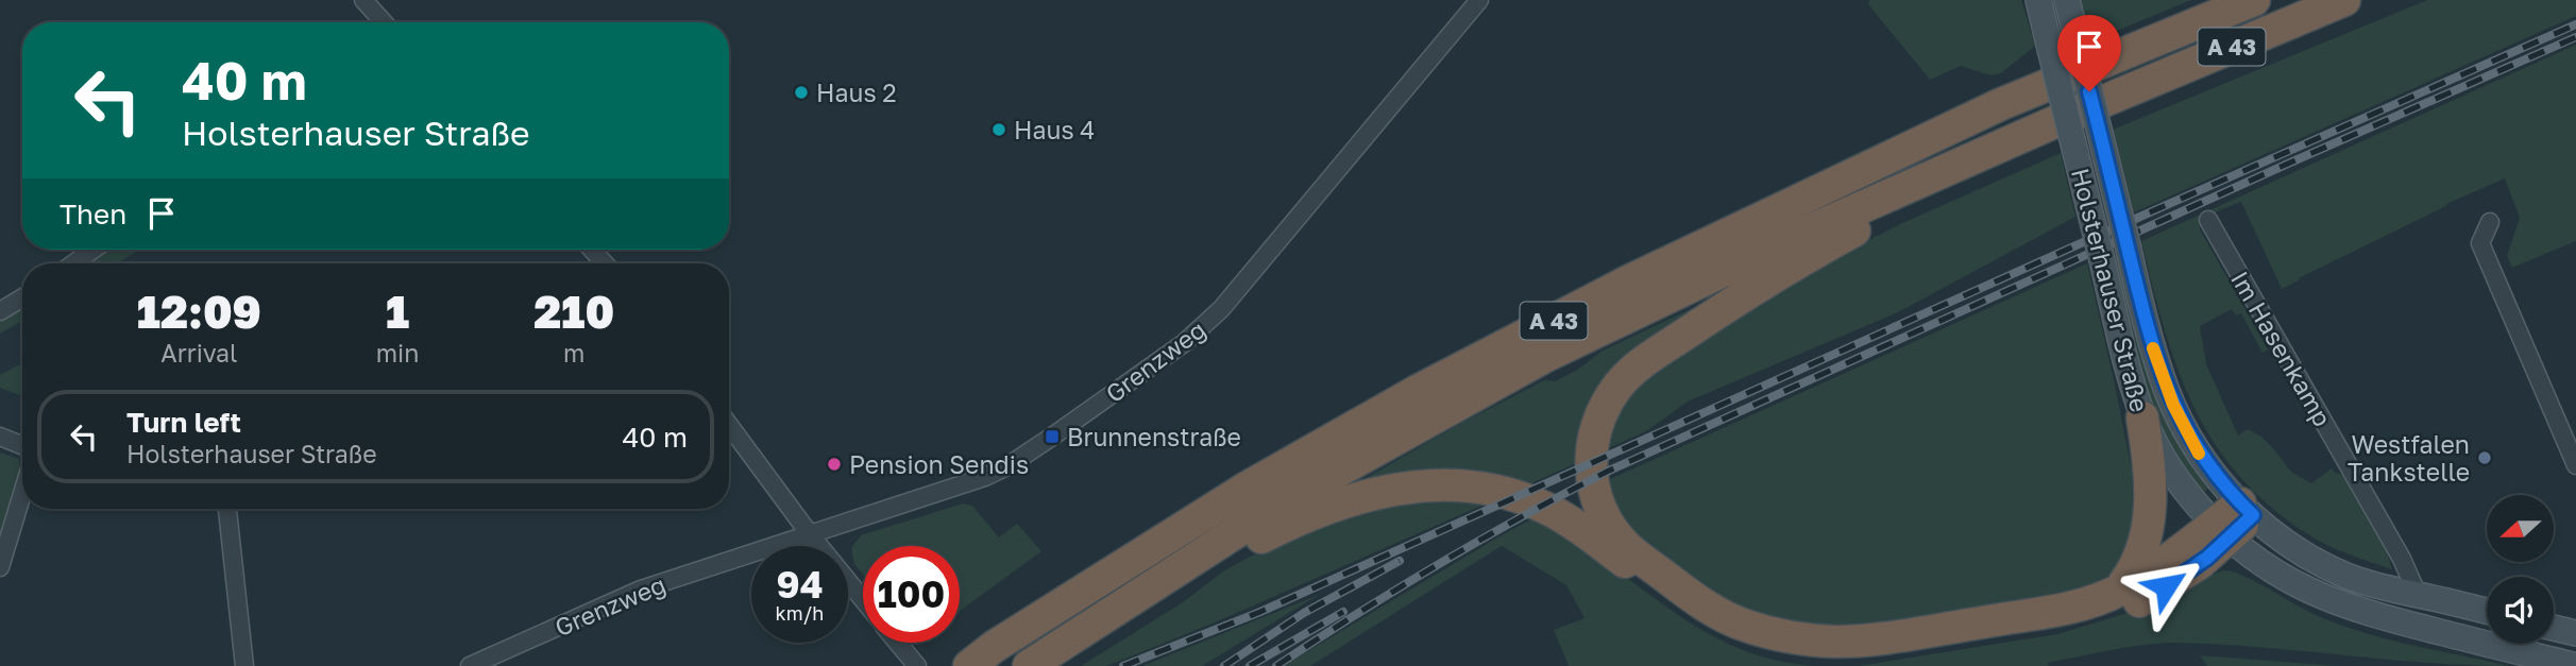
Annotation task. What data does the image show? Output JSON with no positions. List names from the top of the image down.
{
  "streets": {
    "highway": ["A 43"],
    "main road": ["Holsterhauser Straße"],
    "street": ["Im Hasenkamp", "Grenzweg"]
  },
  "crossings": [
    ["Holsterhauser Straße", "Im Hasenkamp"]
  ],
  "places": {
    "other": [
      "Haus 2",
      "Haus 4",
      "Westfalen Tankstelle",
      "Pension Sendis"
    ],
    "transit": ["Brunnenstraße"]
  },
  "north": "left",
  "page": {
    "turn": ["40 m", "Holsterhauser Straße"],
    "then": "Then",
    "eta": [
      "12:09",
      "Arrival",
      "1",
      "min",
      "210",
      "m"
    ],
    "list": [
      {
        "name": "Turn left",
        "note": "Holsterhauser Straße",
        "value": "40 m"
      }
    ],
    "speed": "94 km/h",
    "limit": "100"
  }
}
